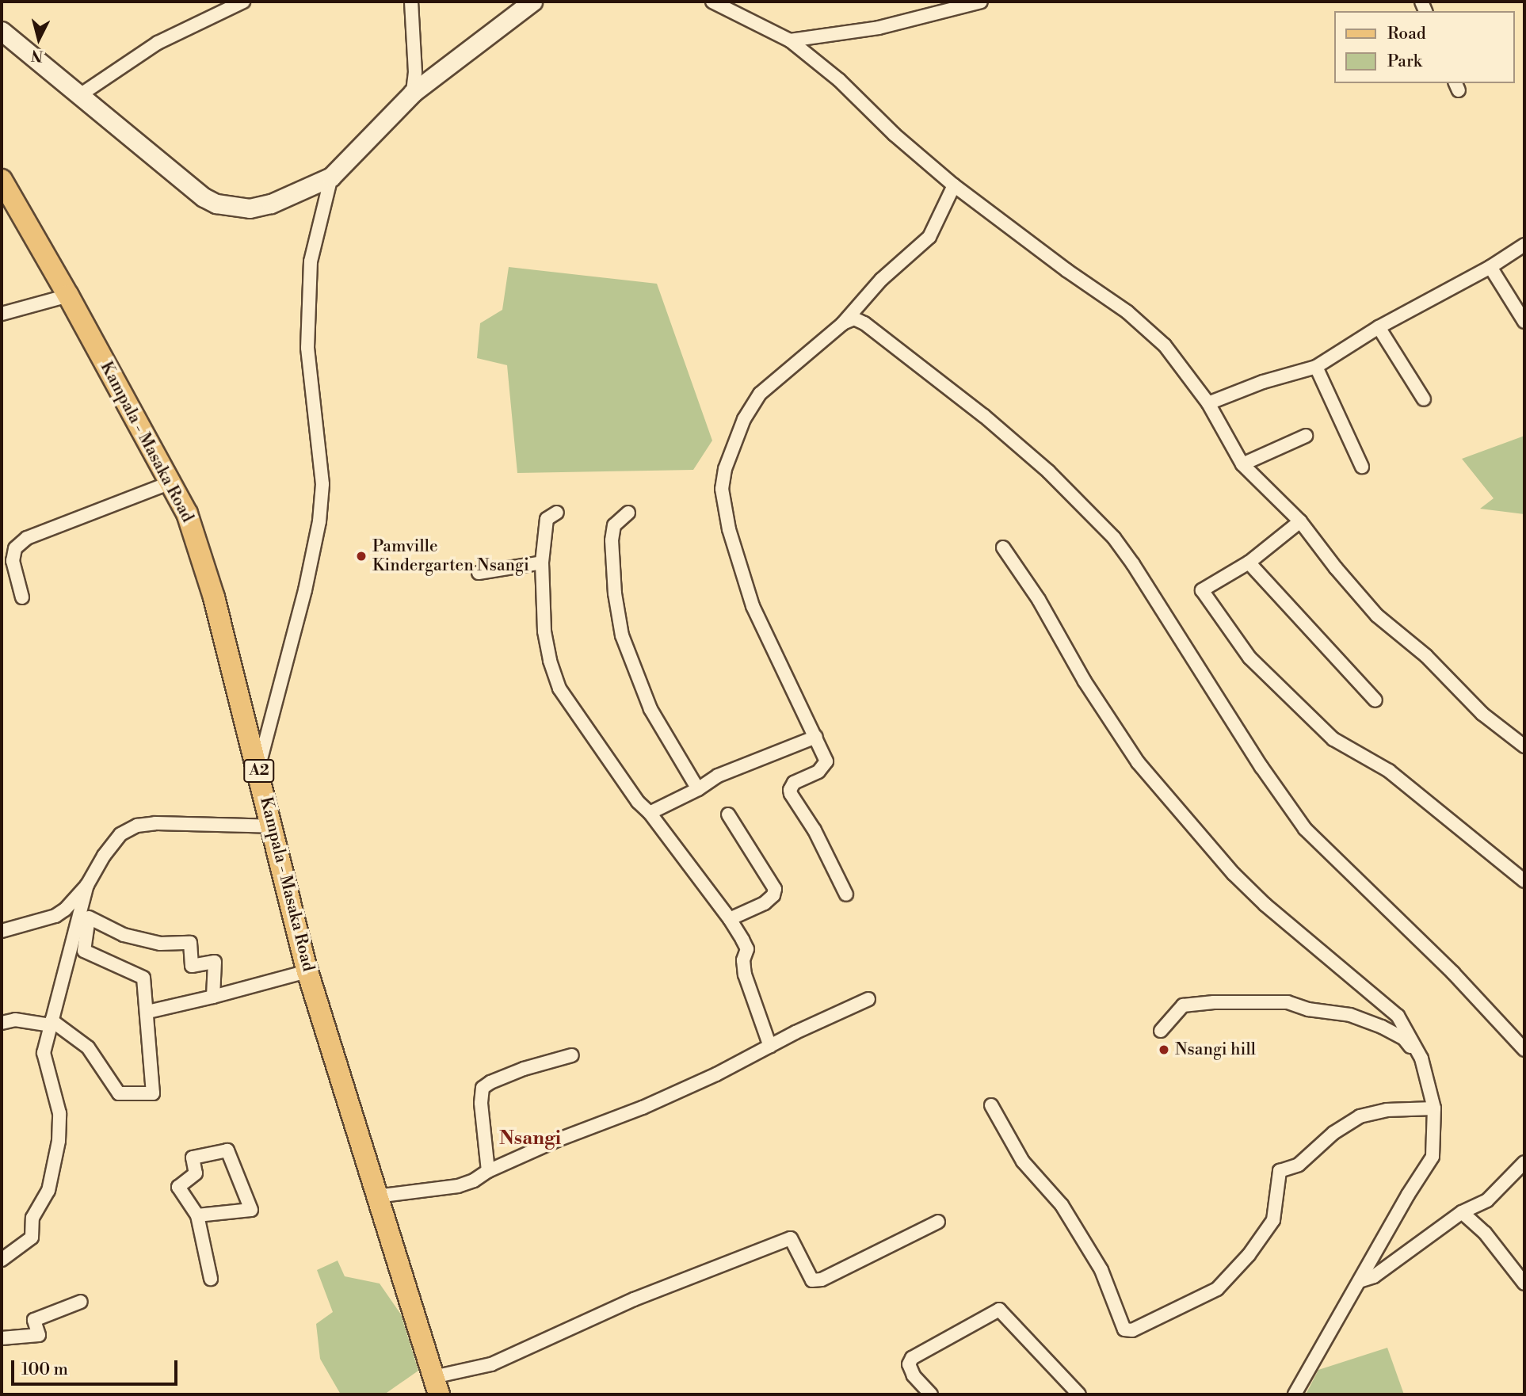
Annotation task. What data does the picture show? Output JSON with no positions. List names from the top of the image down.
{
  "streets": {
    "main road": ["Kampala - Masaka Road", "A2"]
  },
  "districts": ["Nsangi"],
  "places": ["Pamville Kindergarten Nsangi", "Nsangi hill"],
  "legend": ["Road", "Park"],
  "scale_bar": "100 m",
  "north": "bottom"
}
